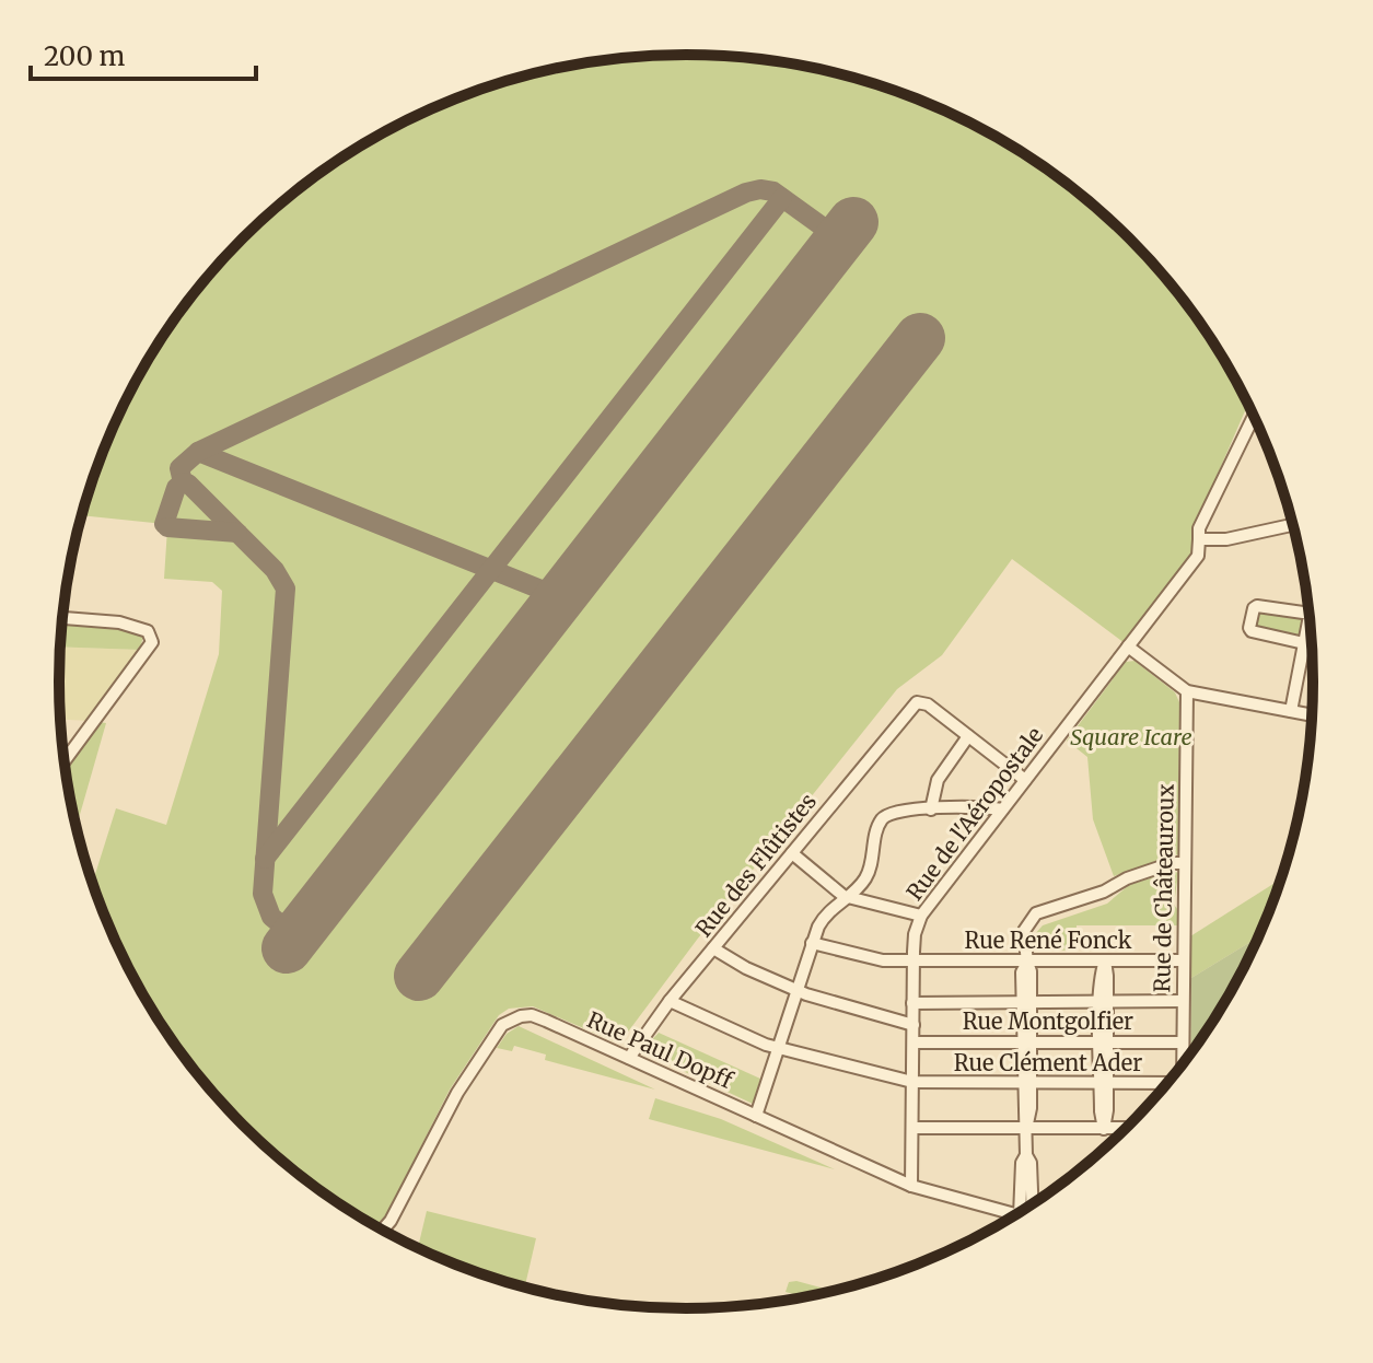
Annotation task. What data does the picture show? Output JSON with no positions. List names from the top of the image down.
{
  "streets": {
    "street": [
      "Rue de l'Aéropostale",
      "Rue des Flûtistes",
      "Rue de Châteauroux",
      "Rue René Fonck",
      "Rue Montgolfier",
      "Rue Paul Dopff",
      "Rue Clément Ader"
    ]
  },
  "crossings": [
    ["Rue de l'Aéropostale", "Rue René Fonck"],
    ["Rue de l'Aéropostale", "Rue Montgolfier"],
    ["Rue de l'Aéropostale", "Rue Paul Dopff"],
    ["Rue de l'Aéropostale", "Rue Clément Ader"],
    ["Rue des Flûtistes", "Rue Paul Dopff"],
    ["Rue des Flûtistes", "Rue Clément Ader"],
    ["Rue de Châteauroux", "Rue René Fonck"],
    ["Rue de Châteauroux", "Rue Montgolfier"]
  ],
  "parks": ["Square Icare"],
  "scale_bar": "200 m"
}
